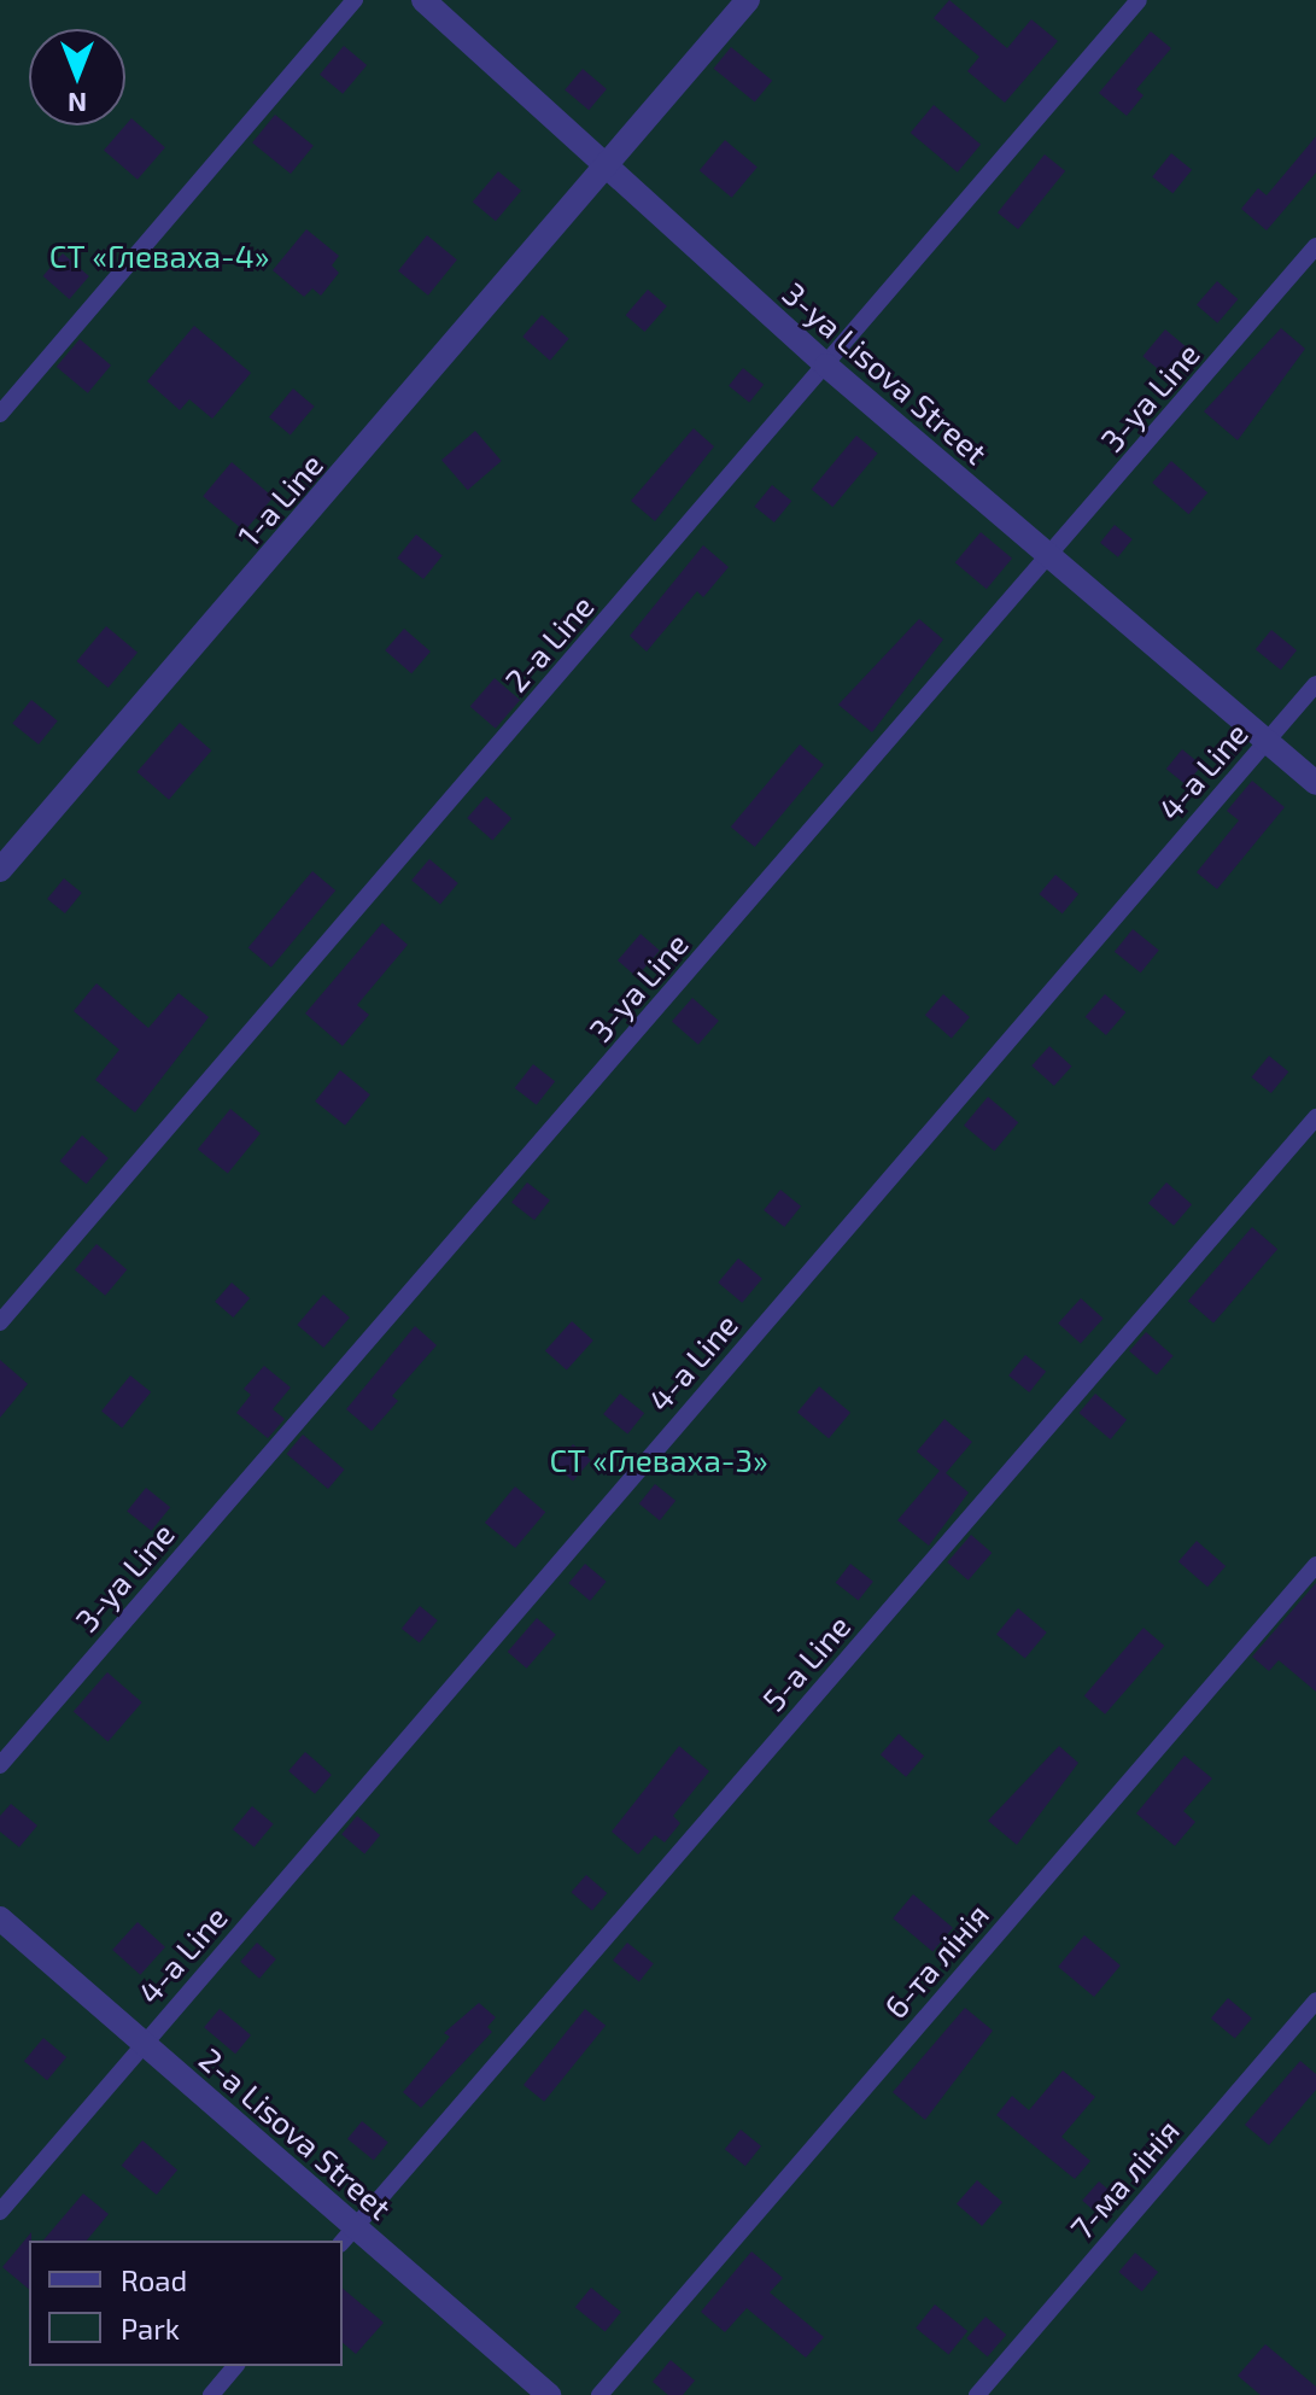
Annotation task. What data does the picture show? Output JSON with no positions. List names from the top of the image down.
{
  "streets": {
    "street": ["3-ya Lisova Street", "1-a Line", "2-a Lisova Street"],
    "lane": [
      "3-ya Line",
      "2-a Line",
      "4-a Line",
      "5-a Line",
      "6-та лінія",
      "7-ма лінія"
    ]
  },
  "crossings": [
    ["3-ya Lisova Street", "3-ya Line"],
    ["3-ya Lisova Street", "1-a Line"],
    ["3-ya Lisova Street", "2-a Line"],
    ["3-ya Lisova Street", "4-a Line"],
    ["4-a Line", "2-a Lisova Street"],
    ["5-a Line", "2-a Lisova Street"]
  ],
  "parks": ["СТ «Глеваха-4»", "СТ «Глеваха-3»"],
  "legend": ["Road", "Park"],
  "north": "bottom"
}
